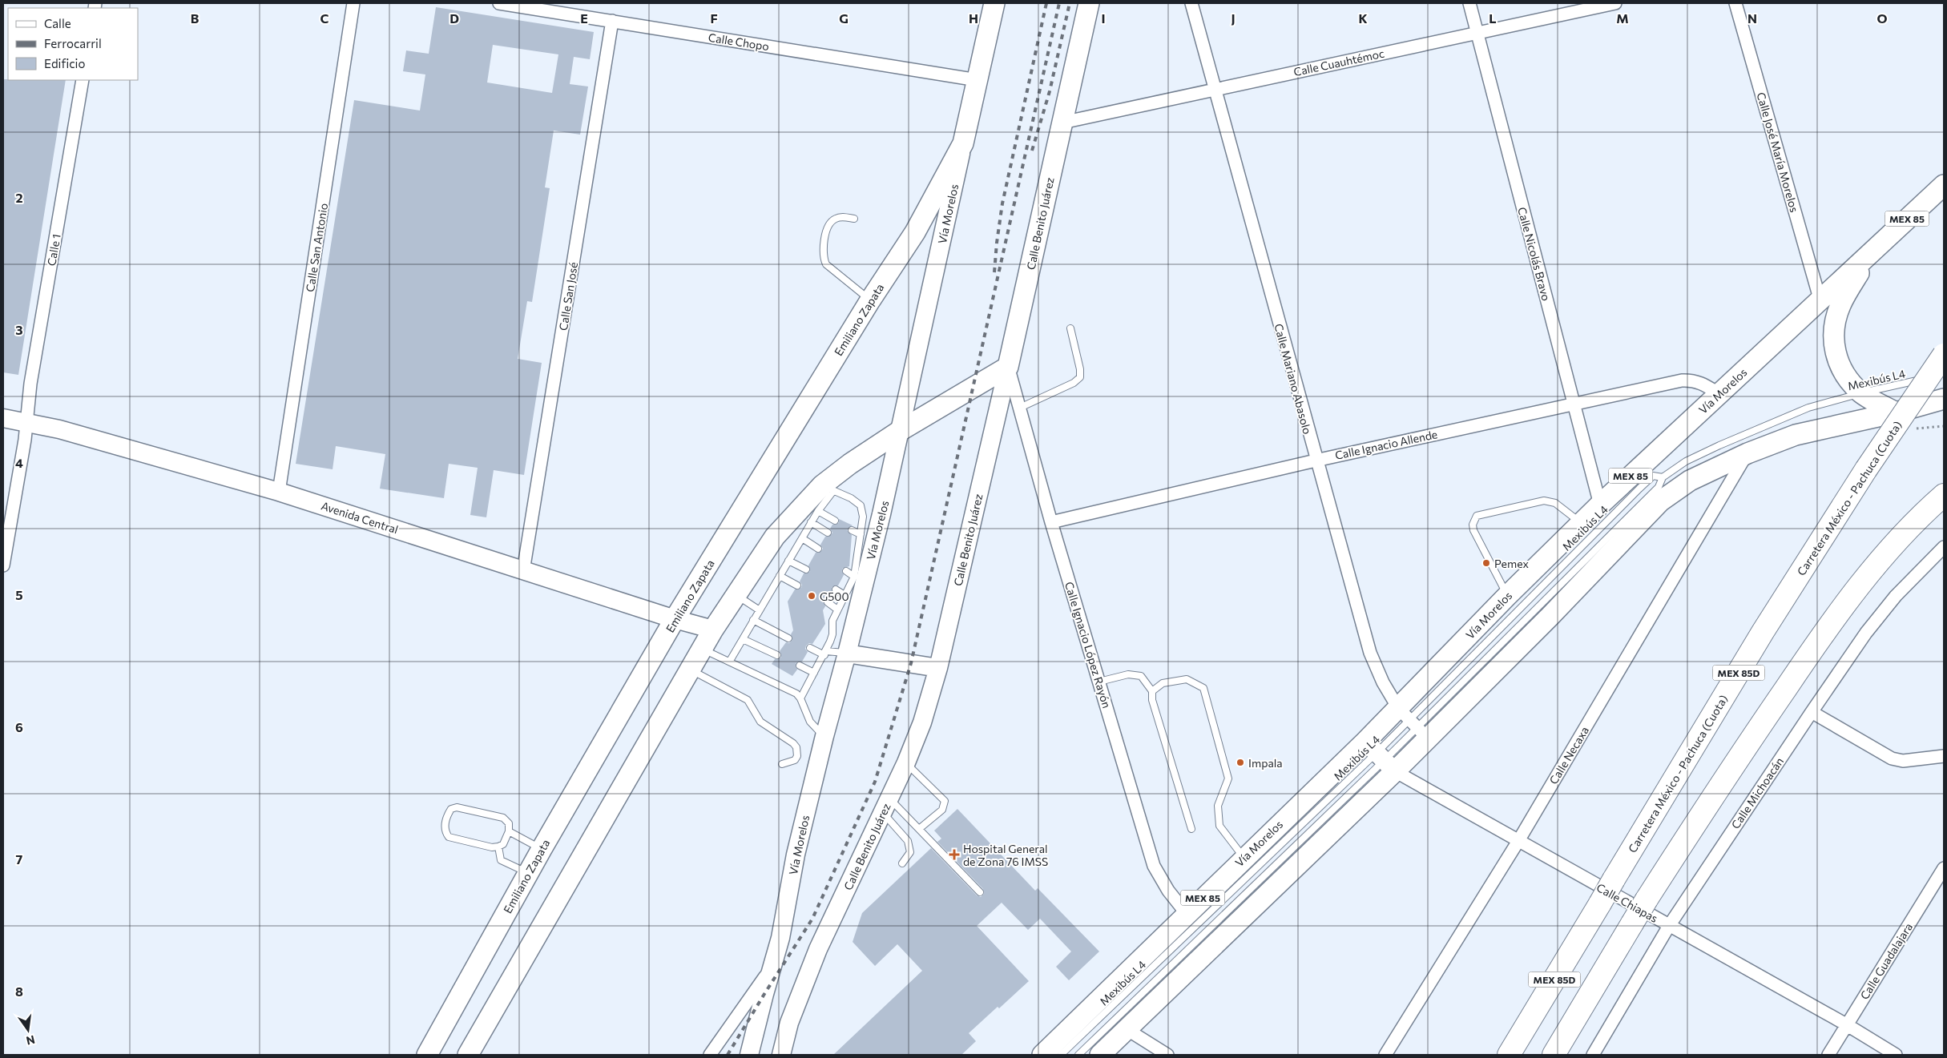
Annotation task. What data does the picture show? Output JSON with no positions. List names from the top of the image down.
{
  "streets": {
    "highway": ["Carretera México - Pachuca (Cuota)", "MEX 85D"],
    "main road": [
      "Vía Morelos",
      "MEX 85",
      "Calle Benito Juárez",
      "Emiliano Zapata",
      "Avenida Central"
    ],
    "street": [
      "Calle Chopo",
      "Calle Cuauhtémoc",
      "Calle José María Morelos",
      "Calle San Antonio",
      "Calle 1",
      "Calle Nicolás Bravo",
      "Calle San José",
      "Calle Mariano Abasolo",
      "Calle Ignacio Allende",
      "Calle Ignacio López Rayón",
      "Calle Necaxa",
      "Calle Michoacán",
      "Calle Chiapas",
      "Calle Guadalajara"
    ],
    "lane": ["Mexibús L4"]
  },
  "crossings": [
    ["Calle Chopo", "Vía Morelos"],
    ["Calle Chopo", "Calle San José"],
    ["Calle Cuauhtémoc", "Calle Benito Juárez"],
    ["Calle Cuauhtémoc", "Calle Nicolás Bravo"],
    ["Calle Cuauhtémoc", "Calle Mariano Abasolo"],
    ["Calle José María Morelos", "Vía Morelos"],
    ["Vía Morelos", "Calle Nicolás Bravo"],
    ["Vía Morelos", "Emiliano Zapata"],
    ["Vía Morelos", "Calle Mariano Abasolo"],
    ["Vía Morelos", "Mexibús L4"],
    ["Vía Morelos", "Calle Ignacio Allende"],
    ["Vía Morelos", "Calle Ignacio López Rayón"],
    ["Vía Morelos", "Calle Necaxa"],
    ["Vía Morelos", "Calle Chiapas"],
    ["Calle Benito Juárez", "Calle Ignacio López Rayón"],
    ["Calle San Antonio", "Avenida Central"],
    ["Calle 1", "Avenida Central"],
    ["Calle Nicolás Bravo", "Calle Ignacio Allende"],
    ["Calle San José", "Avenida Central"],
    ["Emiliano Zapata", "Avenida Central"],
    ["Calle Mariano Abasolo", "Mexibús L4"],
    ["Calle Mariano Abasolo", "Calle Ignacio Allende"],
    ["Mexibús L4", "Calle Chiapas"],
    ["Calle Ignacio Allende", "Calle Ignacio López Rayón"],
    ["Calle Necaxa", "Calle Chiapas"],
    ["Calle Michoacán", "Calle Chiapas"],
    ["Calle Chiapas", "Calle Guadalajara"]
  ],
  "places": {
    "other": ["Pemex", "G500", "Impala"],
    "health": ["Hospital General de Zona 76 IMSS"]
  },
  "legend": ["Calle", "Ferrocarril", "Edificio"],
  "north": "bottom",
  "grid": {
    "columns": [
      "B",
      "C",
      "D",
      "E",
      "F",
      "G",
      "H",
      "I",
      "J",
      "K",
      "L",
      "M",
      "N",
      "O"
    ],
    "rows": [
      "2",
      "3",
      "4",
      "5",
      "6",
      "7",
      "8"
    ]
  }
}
